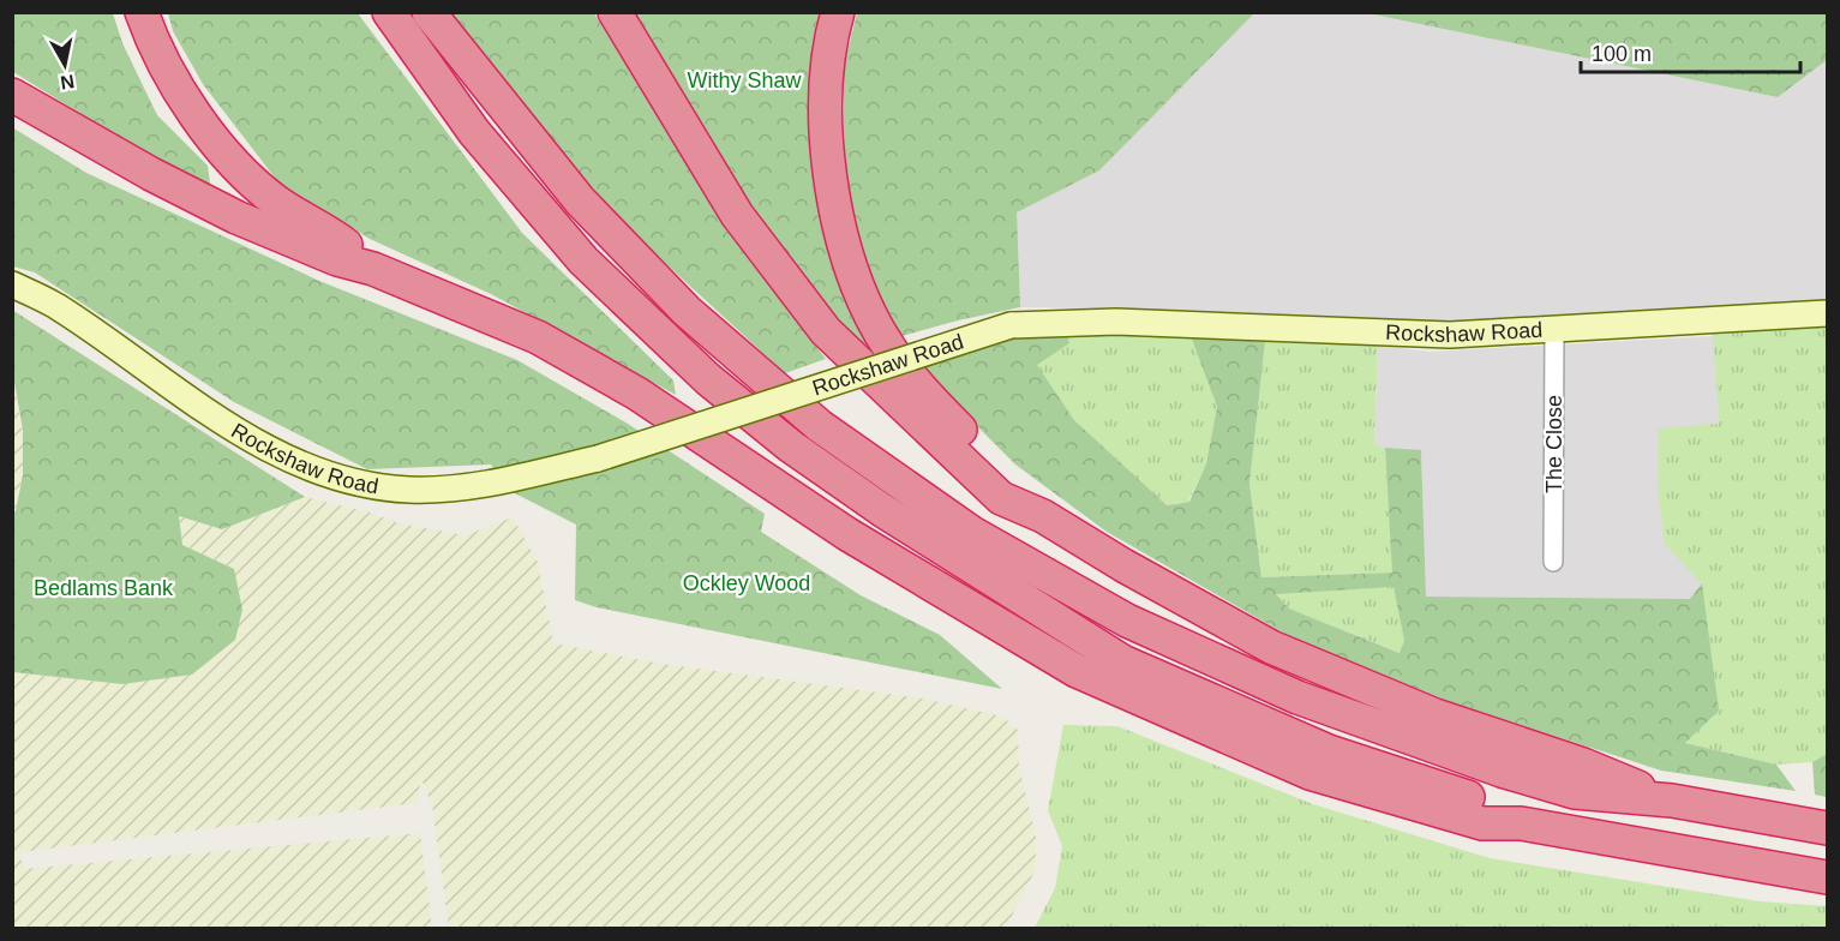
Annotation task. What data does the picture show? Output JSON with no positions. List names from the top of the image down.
{
  "streets": {
    "street": ["Rockshaw Road", "The Close"]
  },
  "crossings": [
    ["Rockshaw Road", "The Close"]
  ],
  "parks": ["Withy Shaw", "Ockley Wood", "Bedlams Bank"],
  "scale_bar": "100 m",
  "north": "bottom"
}
